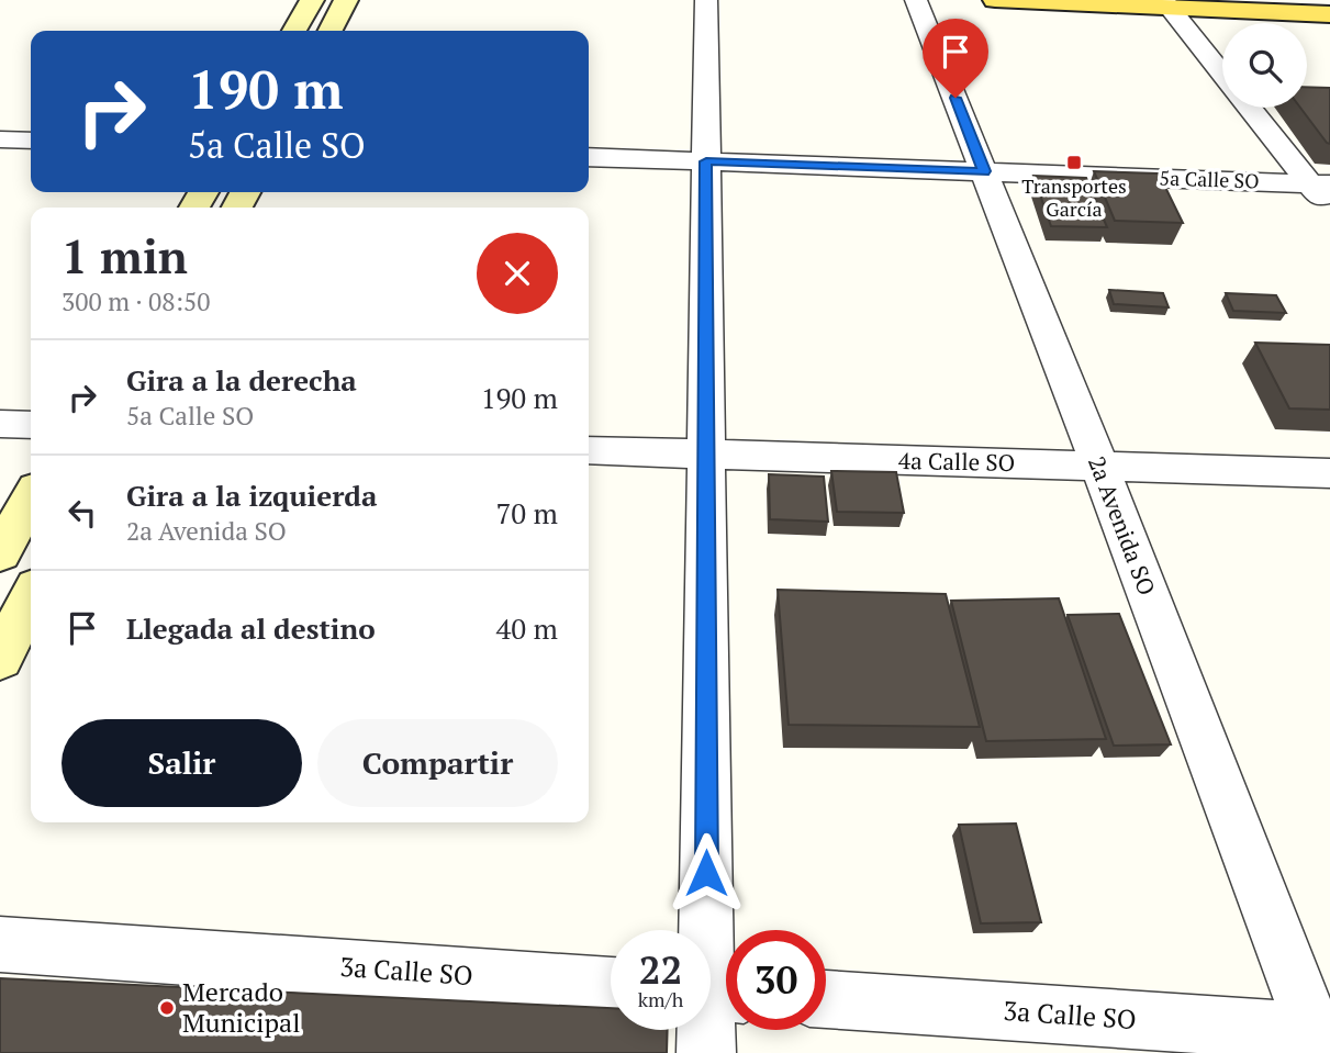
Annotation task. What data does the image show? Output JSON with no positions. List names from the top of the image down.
{
  "streets": {
    "street": [
      "5a Calle SO",
      "4a Calle SO",
      "2a Avenida SO",
      "3a Calle SO"
    ]
  },
  "crossings": [
    ["5a Calle SO", "2a Avenida SO"],
    ["4a Calle SO", "2a Avenida SO"],
    ["2a Avenida SO", "3a Calle SO"]
  ],
  "places": {
    "transit": ["Transportes García"],
    "other": ["Mercado Municipal"]
  },
  "page": {
    "turn": ["190 m", "5a Calle SO"],
    "heading": ["1 min", "300 m · 08:50"],
    "list": [
      {
        "name": "Gira a la derecha",
        "note": "5a Calle SO",
        "value": "190 m"
      },
      {
        "name": "Gira a la izquierda",
        "note": "2a Avenida SO",
        "value": "70 m"
      },
      {
        "name": "Llegada al destino",
        "value": "40 m"
      }
    ],
    "buttons": ["Salir", "Compartir"],
    "speed": "22 km/h",
    "limit": "30"
  }
}
